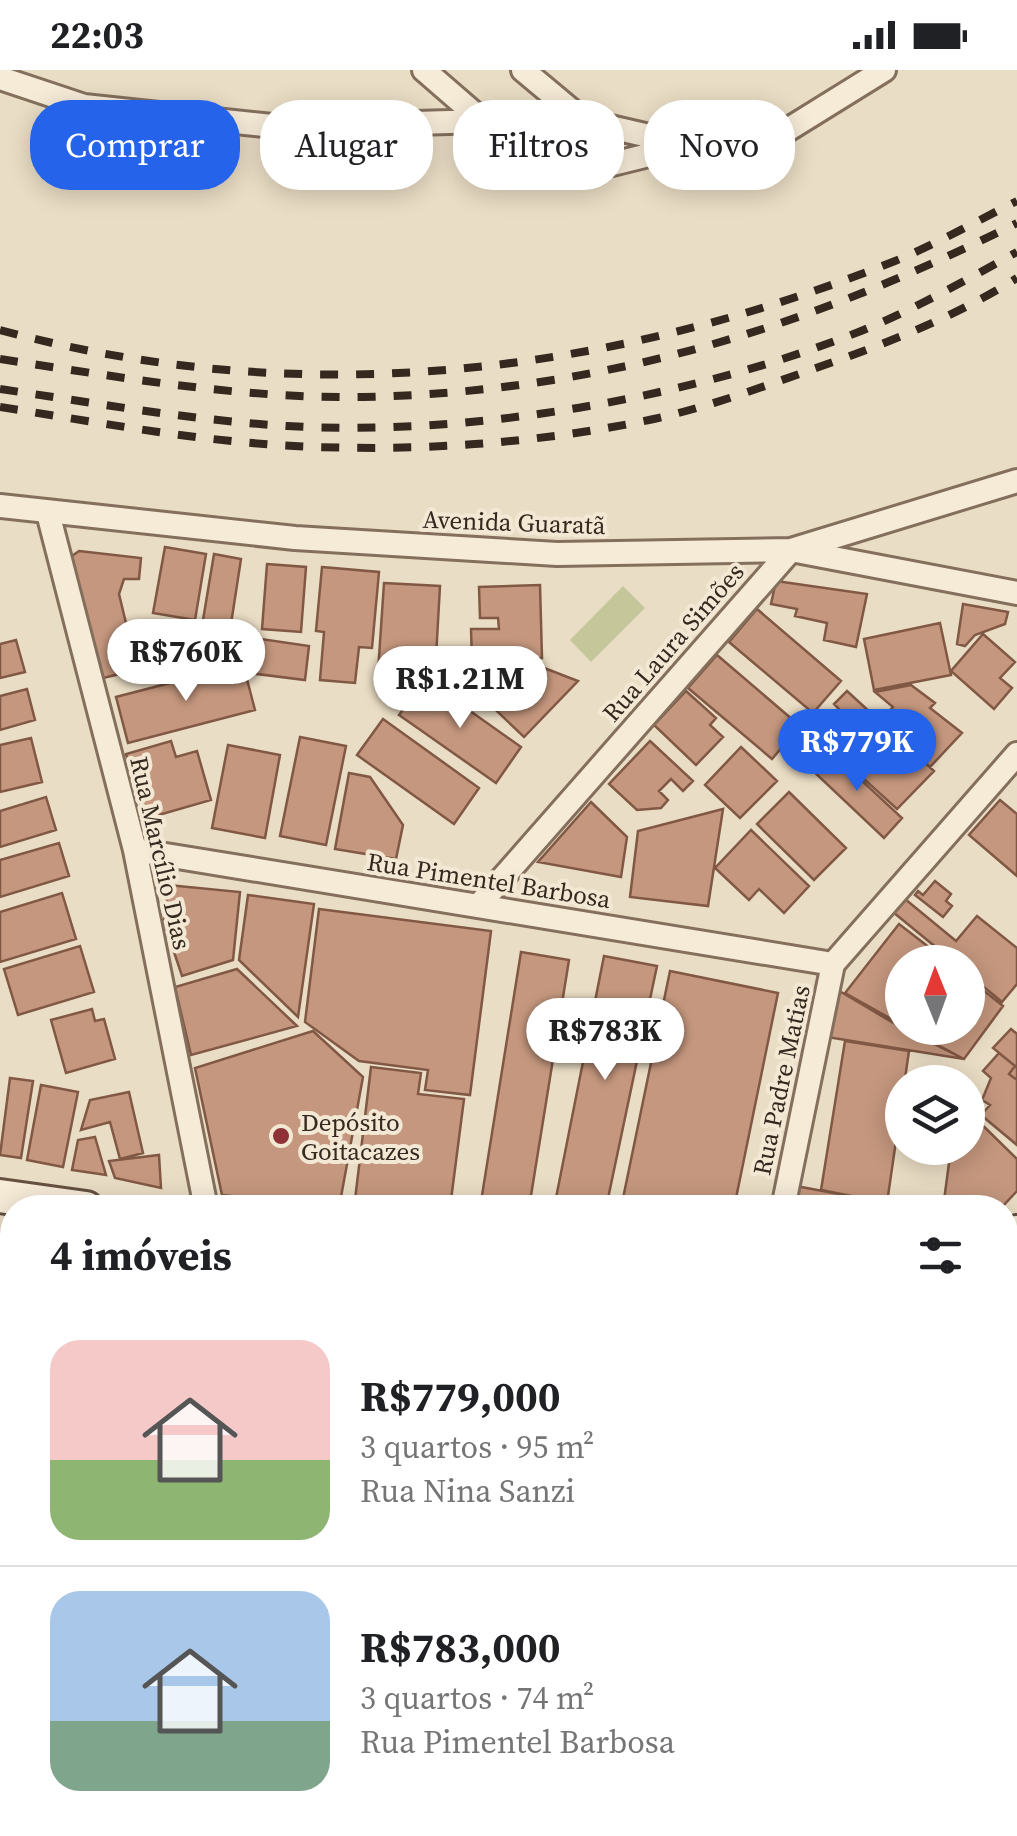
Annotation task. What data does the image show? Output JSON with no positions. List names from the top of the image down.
{
  "streets": {
    "street": [
      "Avenida Guaratã",
      "Rua Laura Simões",
      "Rua Marcílio Dias",
      "Rua Pimentel Barbosa",
      "Rua Padre Matias"
    ]
  },
  "crossings": [
    ["Avenida Guaratã", "Rua Laura Simões"],
    ["Avenida Guaratã", "Rua Marcílio Dias"],
    ["Rua Laura Simões", "Rua Pimentel Barbosa"],
    ["Rua Marcílio Dias", "Rua Pimentel Barbosa"],
    ["Rua Pimentel Barbosa", "Rua Padre Matias"]
  ],
  "places": ["Depósito Goitacazes"],
  "north": "top",
  "page": {
    "status": "22:03",
    "chip": [
      "Comprar",
      "Alugar",
      "Filtros",
      "Novo"
    ],
    "price": [
      "R$760K",
      "R$1.21M",
      "R$779K",
      "R$783K"
    ],
    "heading": "4 imóveis",
    "list": [
      {
        "name": "R$779,000",
        "note": "3 quartos · 95 m² · Rua Nina Sanzi"
      },
      {
        "name": "R$783,000",
        "note": "3 quartos · 74 m² · Rua Pimentel Barbosa"
      }
    ]
  }
}
